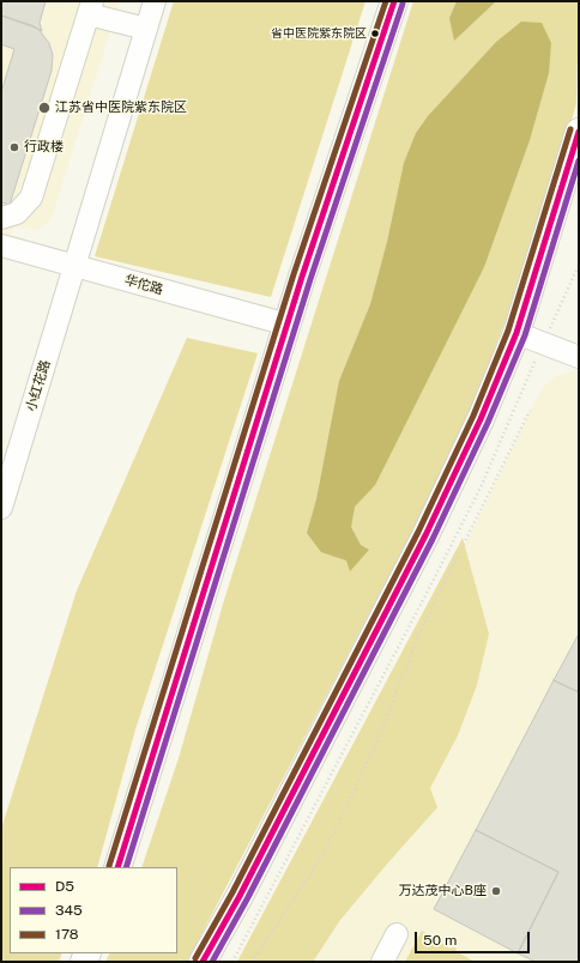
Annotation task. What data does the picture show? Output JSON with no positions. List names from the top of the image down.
{
  "streets": {
    "street": ["华佗路", "小红花路"]
  },
  "crossings": [
    ["华佗路", "小红花路"]
  ],
  "places": [
    "省中医院紫东院区",
    "江苏省中医院紫东院区",
    "行政楼",
    "万达茂中心B座"
  ],
  "lines": ["transit line D5", "transit line 178", "transit line 345"],
  "legend": ["D5", "345", "178"],
  "scale_bar": "50 m"
}
